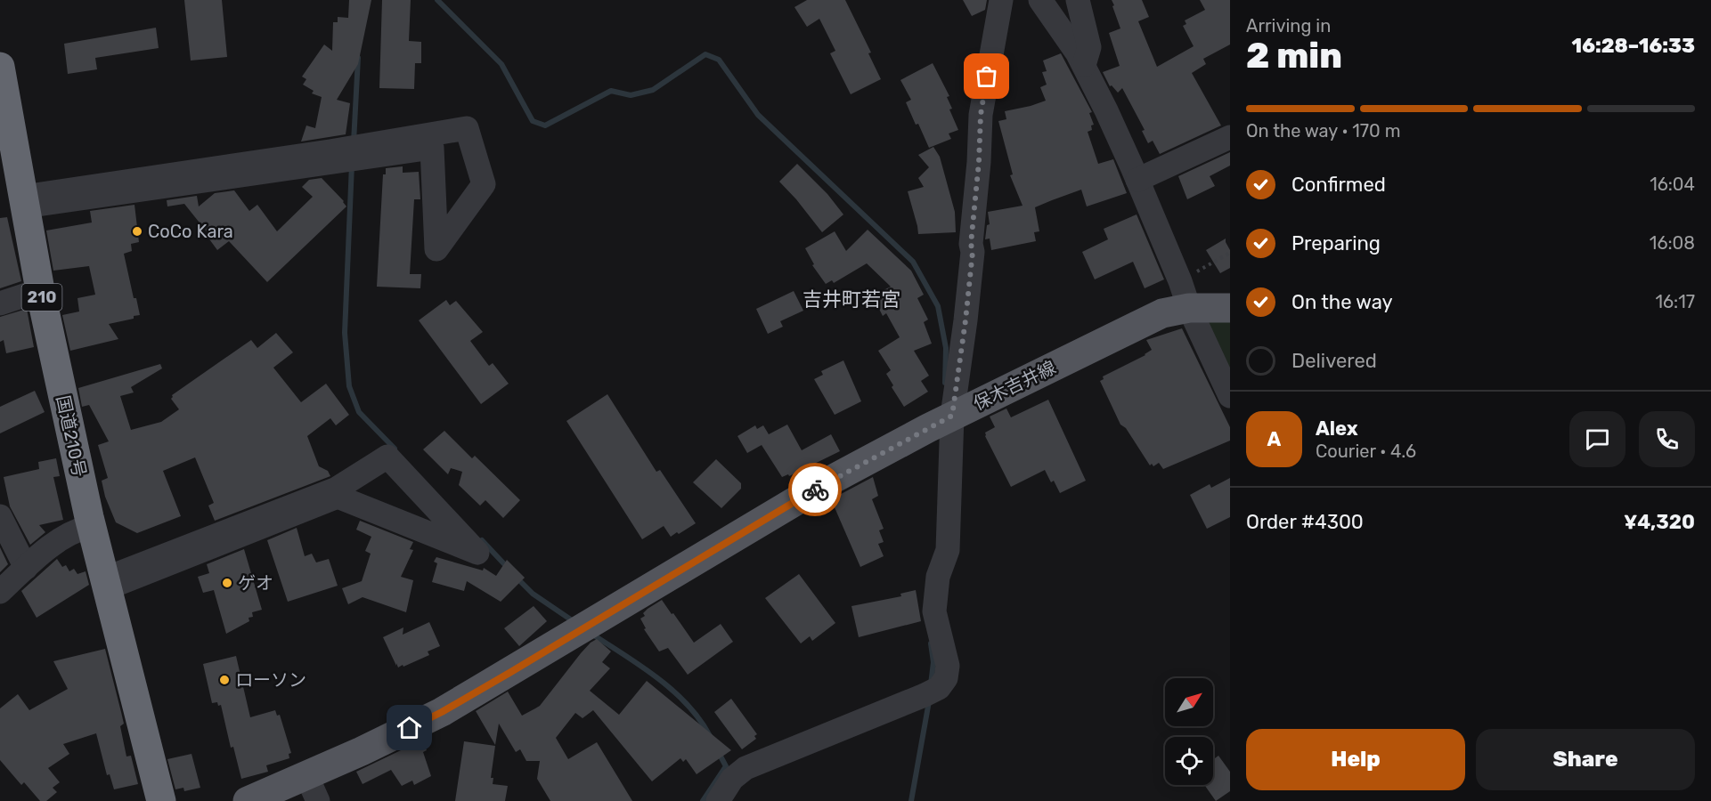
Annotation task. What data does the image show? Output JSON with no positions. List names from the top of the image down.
{
  "streets": {
    "highway": ["210", "国道210号"],
    "main road": ["保木吉井線"]
  },
  "districts": ["吉井町若宮"],
  "places": ["CoCo Kara", "ゲオ", "ローソン"],
  "north": "top right",
  "page": {
    "heading": ["2 min", "Arriving in", "16:28–16:33"],
    "panel": [
      "Alex",
      "Courier · 4.6",
      "Order #4300",
      "¥4,320"
    ],
    "bar": "On the way · 170 m",
    "list": [
      ["Confirmed", "16:04"],
      ["Preparing", "16:08"],
      ["On the way", "16:17"],
      "Delivered"
    ],
    "round": "A",
    "buttons": ["Help", "Share"]
  }
}
